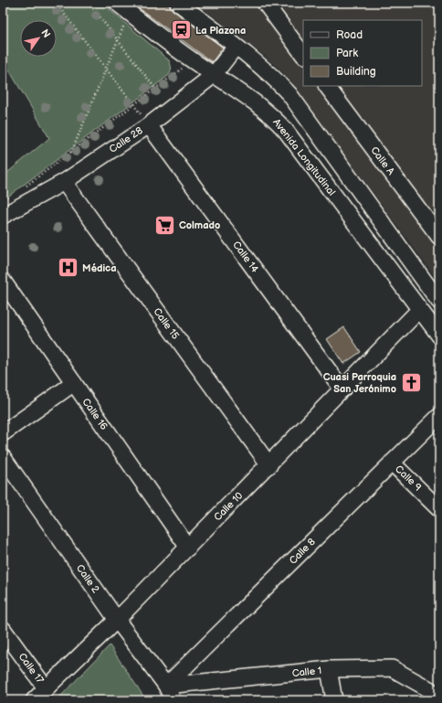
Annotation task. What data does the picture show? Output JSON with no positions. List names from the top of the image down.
{
  "streets": {
    "street": [
      "Calle 28",
      "Avenida Longitudinal",
      "Calle A",
      "Calle 14",
      "Calle 15",
      "Calle 16",
      "Calle 9",
      "Calle 10",
      "Calle 8",
      "Calle 2",
      "Calle 17",
      "Calle 1"
    ]
  },
  "crossings": [
    ["Calle 28", "Avenida Longitudinal"],
    ["Calle 28", "Calle 14"],
    ["Calle 28", "Calle 15"],
    ["Avenida Longitudinal", "Calle 10"],
    ["Calle 14", "Calle 10"],
    ["Calle 15", "Calle 10"],
    ["Calle 16", "Calle 10"],
    ["Calle 9", "Calle 8"],
    ["Calle 10", "Calle 2"],
    ["Calle 10", "Calle 17"],
    ["Calle 8", "Calle 2"],
    ["Calle 8", "Calle 1"],
    ["Calle 2", "Calle 1"]
  ],
  "places": {
    "station": ["La Plazona"],
    "supermarket": ["Colmado"],
    "hospital": ["Médica"],
    "church": ["Cuasi Parroquia San Jerónimo"]
  },
  "legend": ["Road", "Park", "Building"],
  "north": "top right"
}
